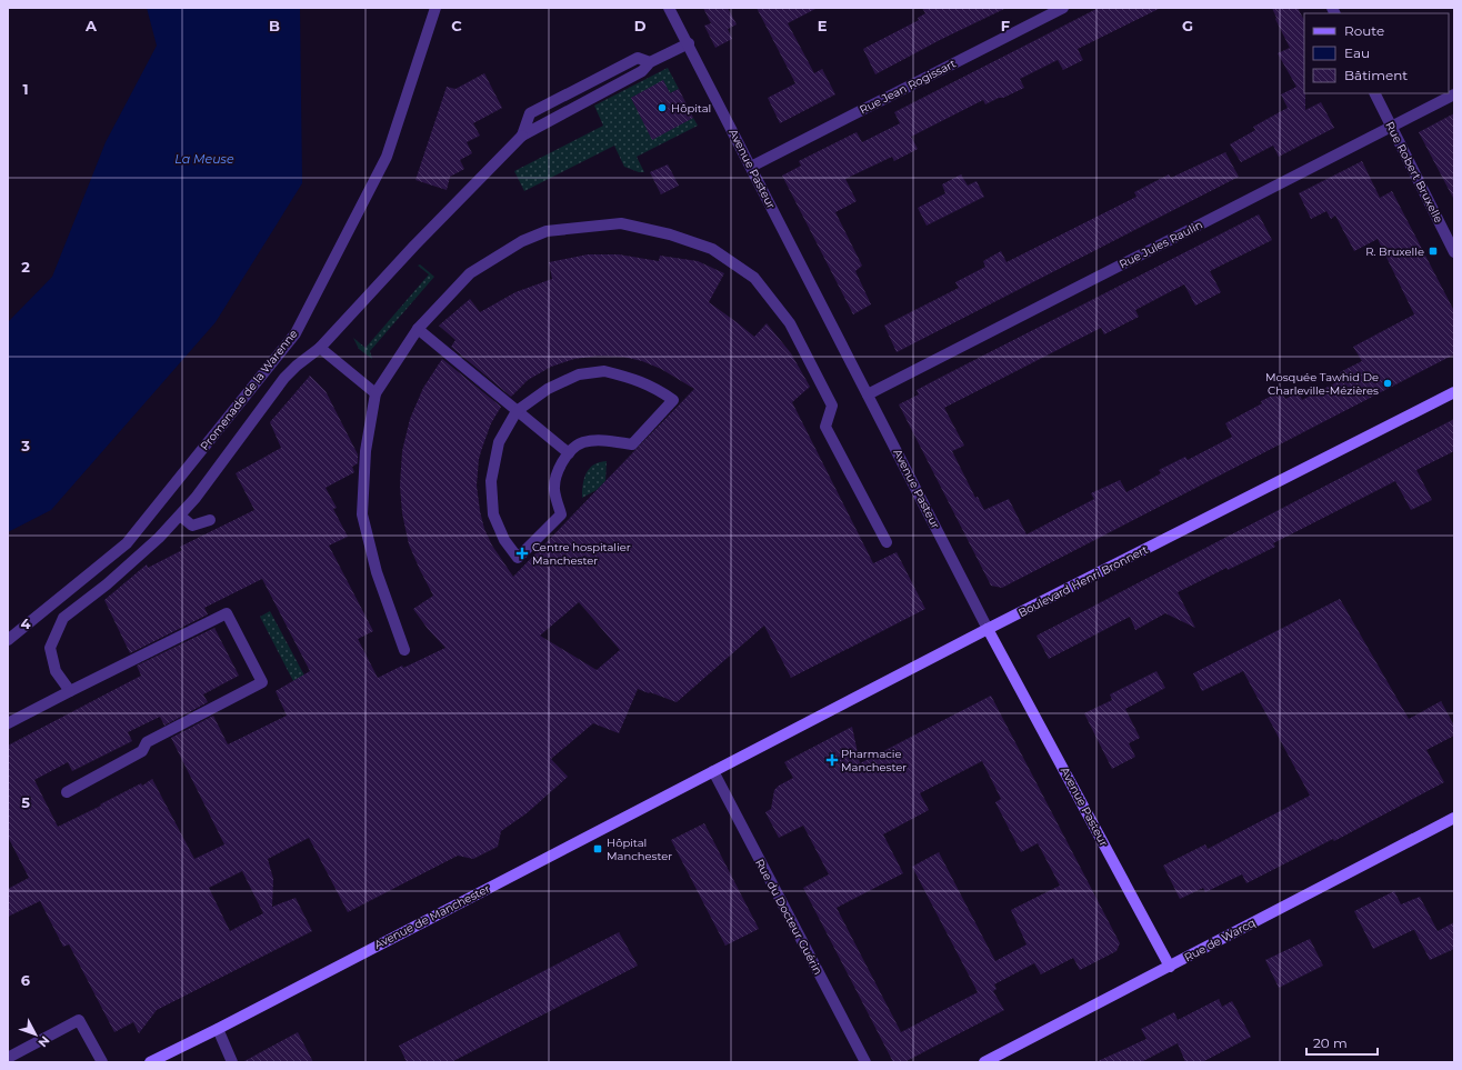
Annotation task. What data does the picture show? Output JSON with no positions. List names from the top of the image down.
{
  "streets": {
    "main road": [
      "Avenue Pasteur",
      "Boulevard Henri Bronnert",
      "Avenue de Manchester",
      "Rue de Warcq"
    ],
    "street": [
      "Rue Jean Rogissart",
      "Rue Robert Bruxelle",
      "Rue Jules Raulin",
      "Promenade de la Warenne",
      "Rue du Docteur Guérin"
    ]
  },
  "crossings": [
    ["Rue Jean Rogissart", "Avenue Pasteur"],
    ["Avenue Pasteur", "Rue Jules Raulin"],
    ["Avenue Pasteur", "Boulevard Henri Bronnert"],
    ["Avenue Pasteur", "Rue de Warcq"],
    ["Rue Robert Bruxelle", "Rue Jules Raulin"],
    ["Boulevard Henri Bronnert", "Avenue de Manchester"],
    ["Boulevard Henri Bronnert", "Rue du Docteur Guérin"],
    ["Avenue de Manchester", "Rue du Docteur Guérin"]
  ],
  "water": ["La Meuse"],
  "places": {
    "other": ["Hôpital", "Mosquée Tawhid De Charleville-Mézières"],
    "transit": ["R. Bruxelle", "Hôpital Manchester"],
    "health": ["Centre hospitalier Manchester", "Pharmacie Manchester"]
  },
  "legend": ["Route", "Eau", "Bâtiment"],
  "scale_bar": "20 m",
  "north": "bottom right",
  "grid": {
    "columns": [
      "A",
      "B",
      "C",
      "D",
      "E",
      "F",
      "G"
    ],
    "rows": [
      "1",
      "2",
      "3",
      "4",
      "5",
      "6"
    ]
  }
}
